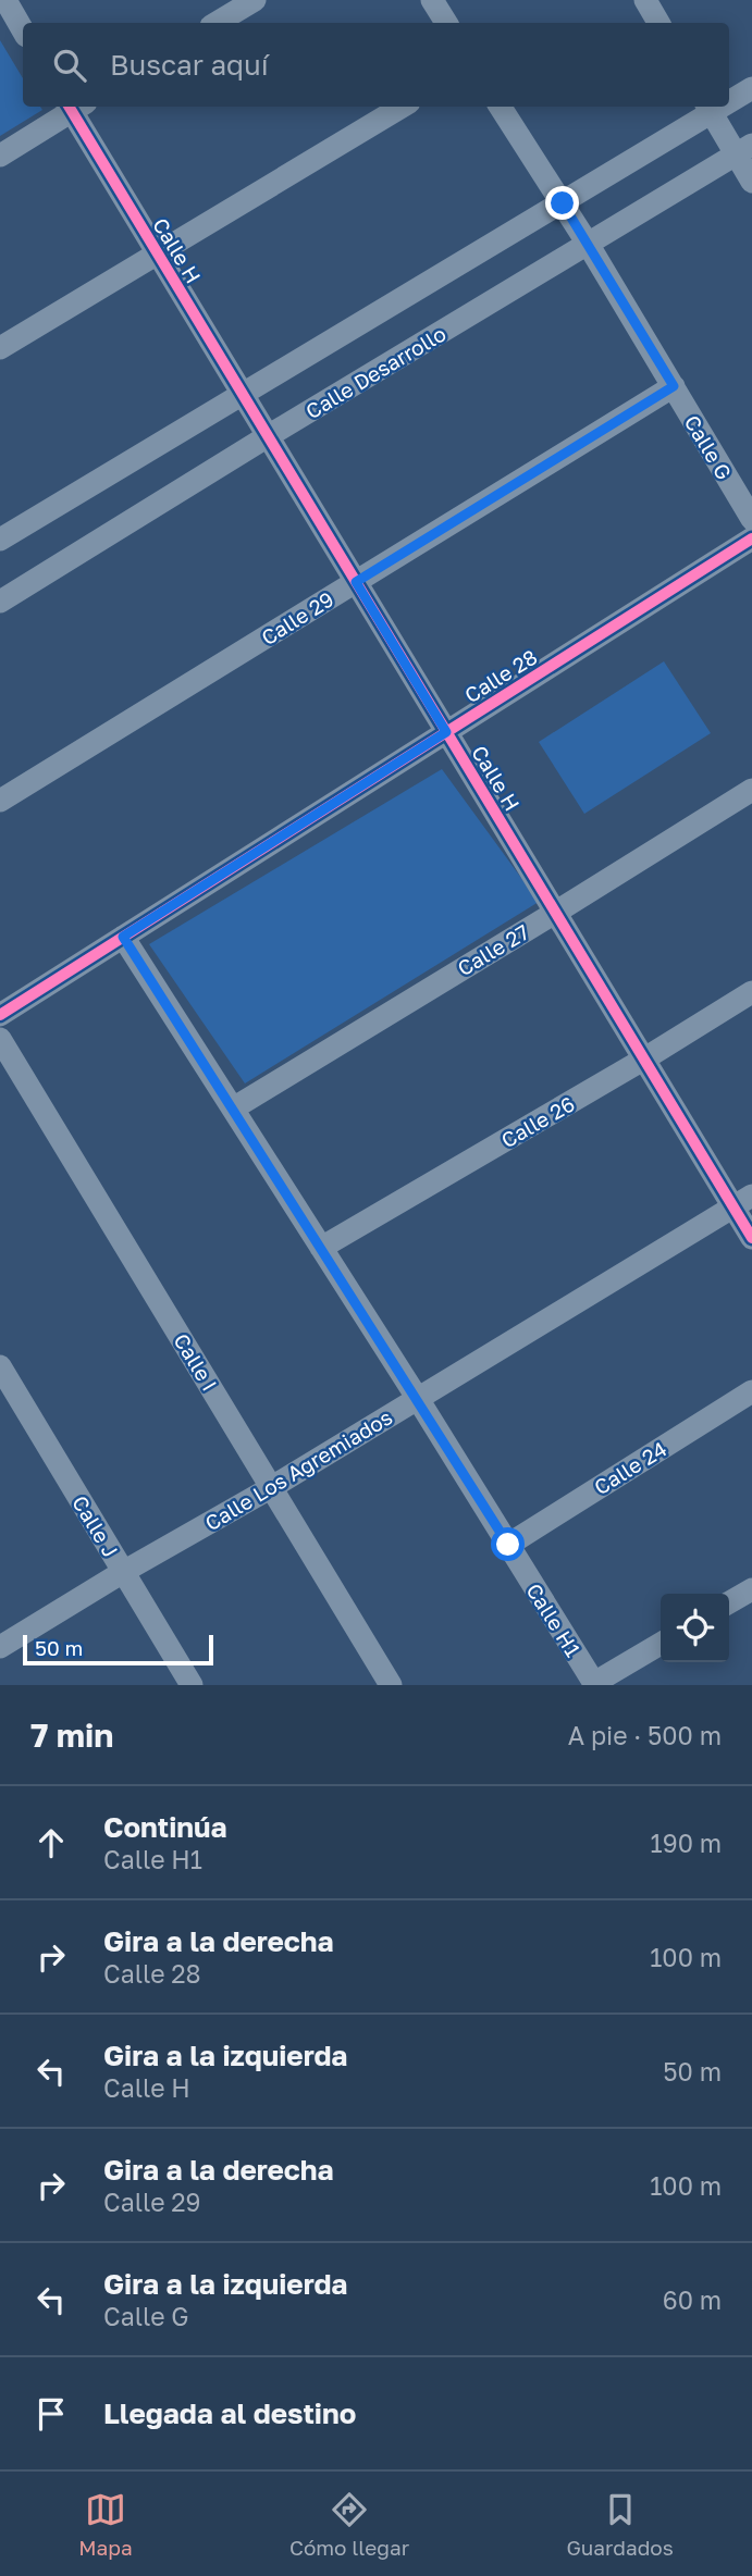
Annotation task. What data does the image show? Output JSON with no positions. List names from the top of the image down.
{
  "streets": {
    "street": [
      "Calle H",
      "Calle Desarrollo",
      "Calle G",
      "Calle 29",
      "Calle 28",
      "Calle 27",
      "Calle 26",
      "Calle I",
      "Calle 24",
      "Calle Los Agremiados",
      "Calle J",
      "Calle H1"
    ]
  },
  "crossings": [
    ["Calle H", "Calle Desarrollo"],
    ["Calle H", "Calle 29"],
    ["Calle H", "Calle 28"],
    ["Calle H", "Calle 27"],
    ["Calle H", "Calle 26"],
    ["Calle H", "Calle Los Agremiados"],
    ["Calle Desarrollo", "Calle G"],
    ["Calle G", "Calle 29"],
    ["Calle 28", "Calle H1"],
    ["Calle 27", "Calle H1"],
    ["Calle 26", "Calle H1"],
    ["Calle I", "Calle Los Agremiados"],
    ["Calle 24", "Calle H1"],
    ["Calle Los Agremiados", "Calle J"],
    ["Calle Los Agremiados", "Calle H1"]
  ],
  "scale_bar": "50 m",
  "page": {
    "search": "Buscar aquí",
    "scale": "50 m",
    "heading": ["7 min", "A pie · 500 m"],
    "list": [
      ["Continúa", "Calle H1", "190 m"],
      ["Gira a la derecha", "Calle 28", "100 m"],
      ["Gira a la izquierda", "Calle H", "50 m"],
      ["Gira a la derecha", "Calle 29", "100 m"],
      ["Gira a la izquierda", "Calle G", "60 m"],
      "Llegada al destino"
    ],
    "nav": ["Mapa", "Cómo llegar", "Guardados"]
  }
}
